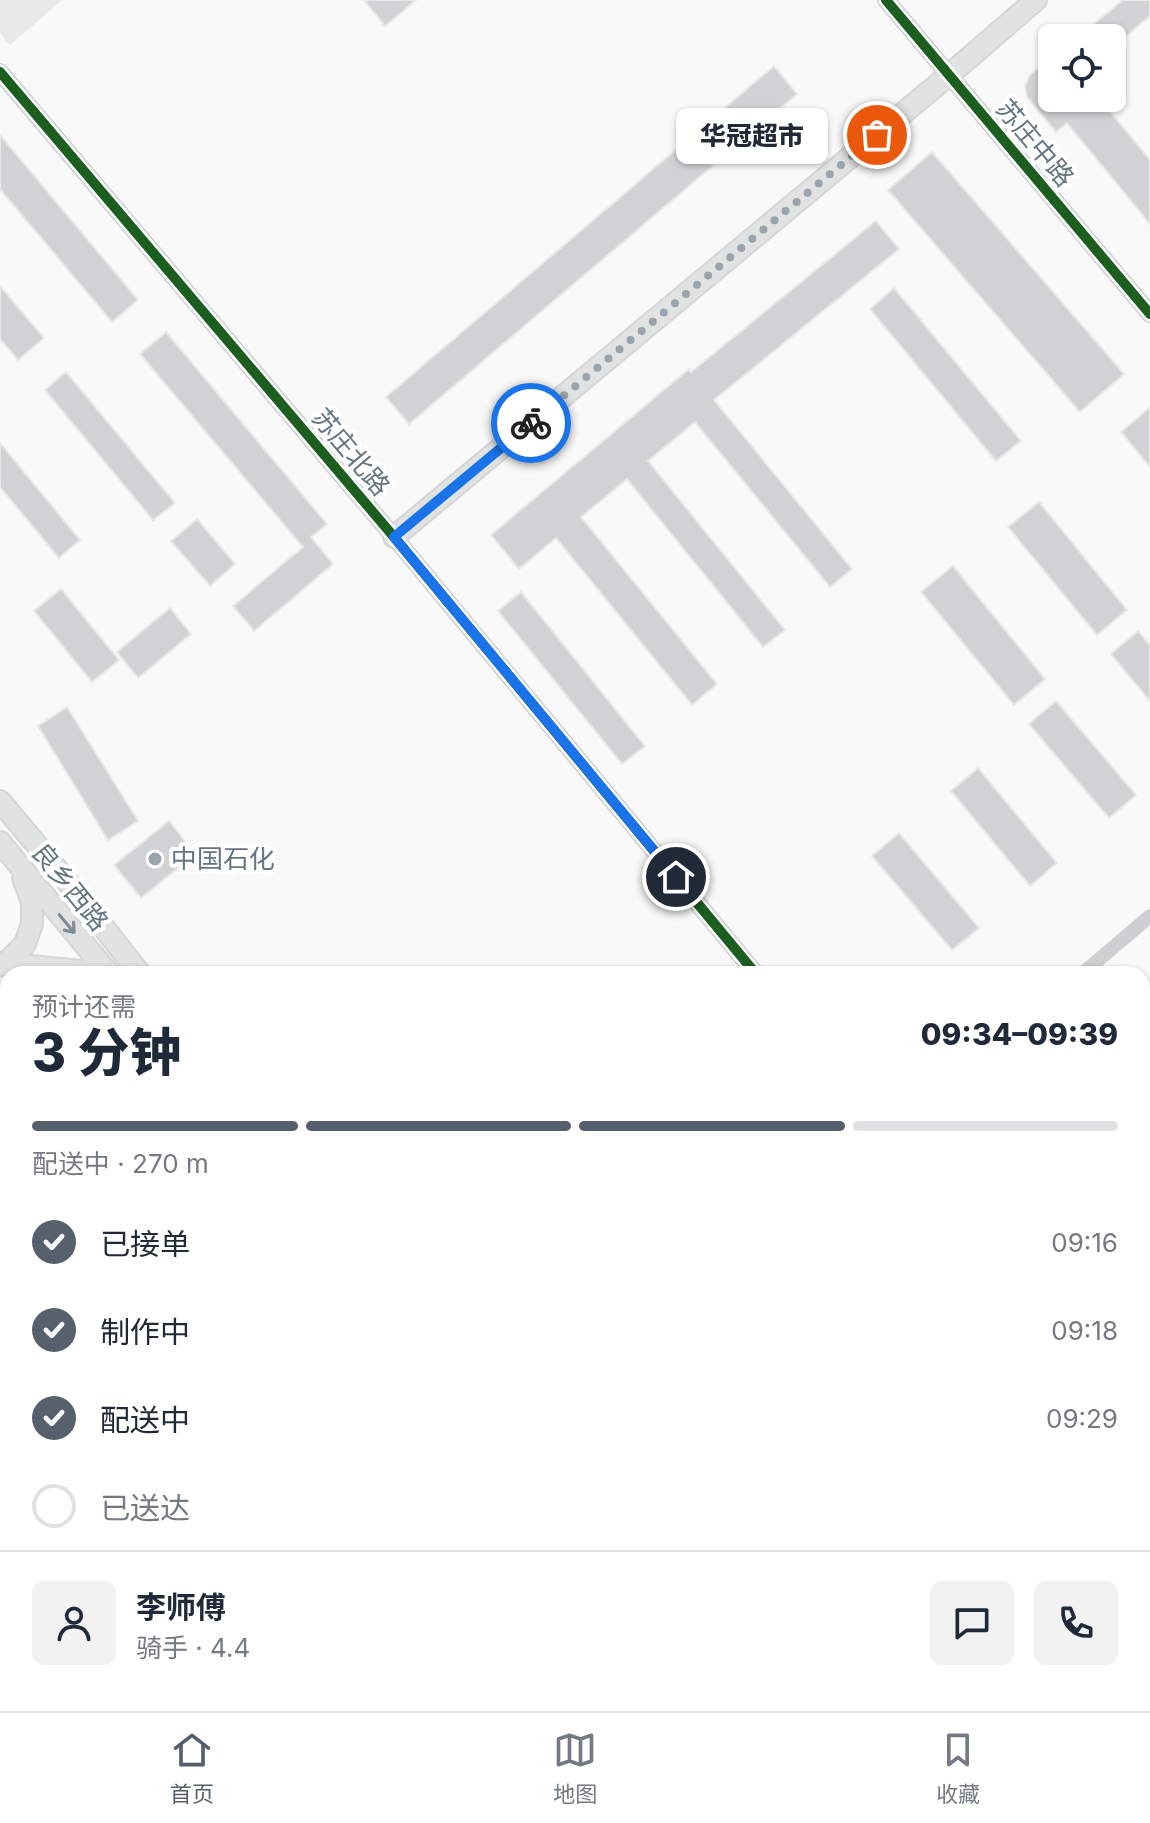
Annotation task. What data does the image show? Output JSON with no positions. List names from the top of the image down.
{
  "streets": {
    "main road": ["良乡西路"],
    "street": ["苏庄中路", "苏庄北路"]
  },
  "places": ["华冠超市", "中国石化"],
  "page": {
    "bubble": "华冠超市",
    "heading": ["3 分钟", "预计还需", "09:34–09:39"],
    "panel": ["李师傅", "骑手 · 4.4"],
    "bar": "配送中 · 270 m",
    "list": [
      ["已接单", "09:16"],
      ["制作中", "09:18"],
      ["配送中", "09:29"],
      "已送达"
    ],
    "tabs": ["首页", "地图", "收藏"]
  }
}
